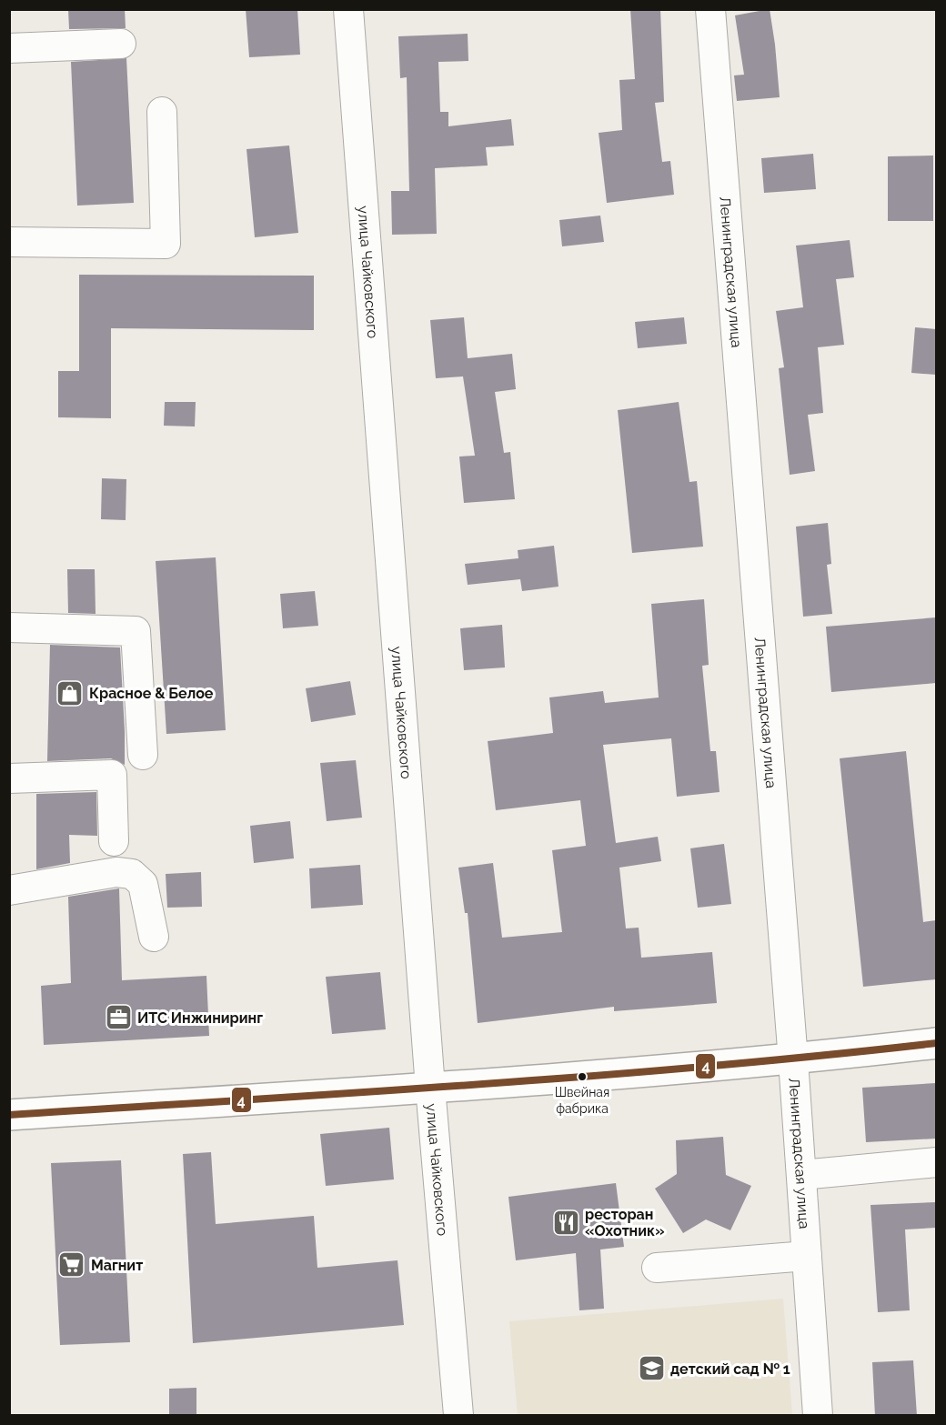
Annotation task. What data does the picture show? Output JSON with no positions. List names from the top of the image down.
{
  "streets": {
    "street": ["улица Чайковского", "Ленинградская улица"]
  },
  "places": {
    "shop": ["Красное & Белое"],
    "office": ["ИТС Инжиниринг"],
    "other": ["Швейная фабрика"],
    "restaurant": ["ресторан «Охотник»"],
    "supermarket": ["Магнит"],
    "school or university": ["детский сад № 1"]
  },
  "lines": ["transit line 4"]
}
